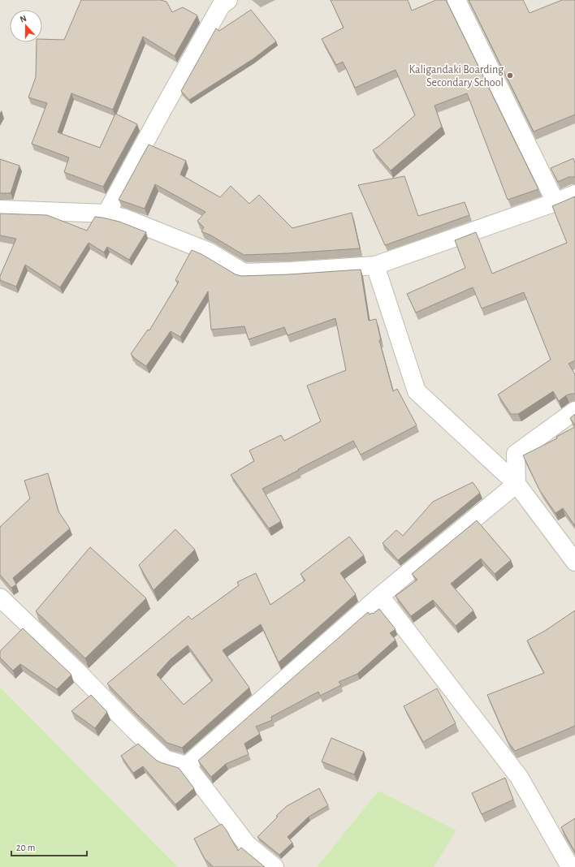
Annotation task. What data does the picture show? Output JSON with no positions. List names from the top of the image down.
{
  "places": ["Kaligandaki Boarding Secondary School"],
  "scale_bar": "20 m",
  "north": "top"
}
